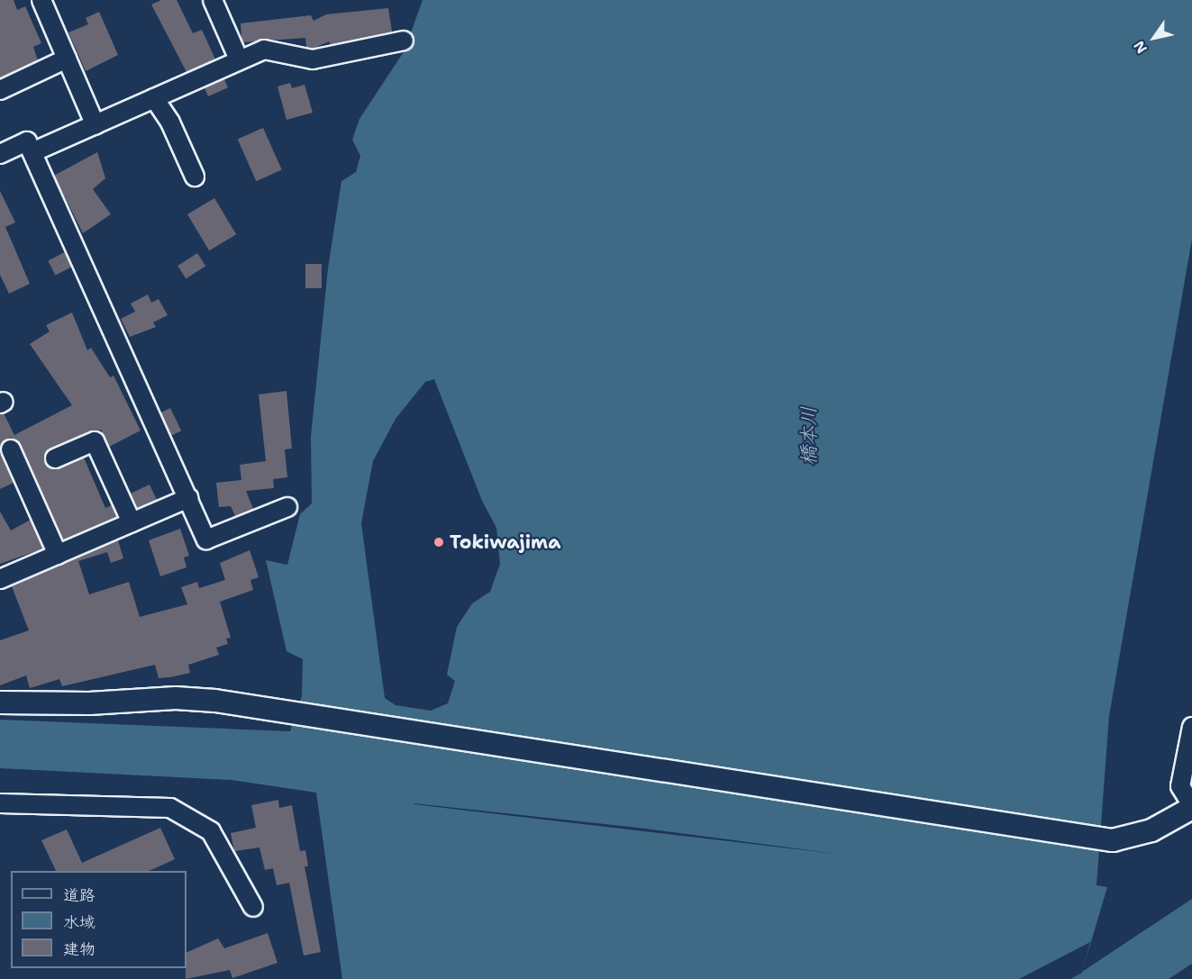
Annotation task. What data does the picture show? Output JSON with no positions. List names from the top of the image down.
{
  "water": ["橋本川"],
  "places": ["Tokiwajima"],
  "legend": ["道路", "水域", "建物"],
  "north": "bottom left"
}
